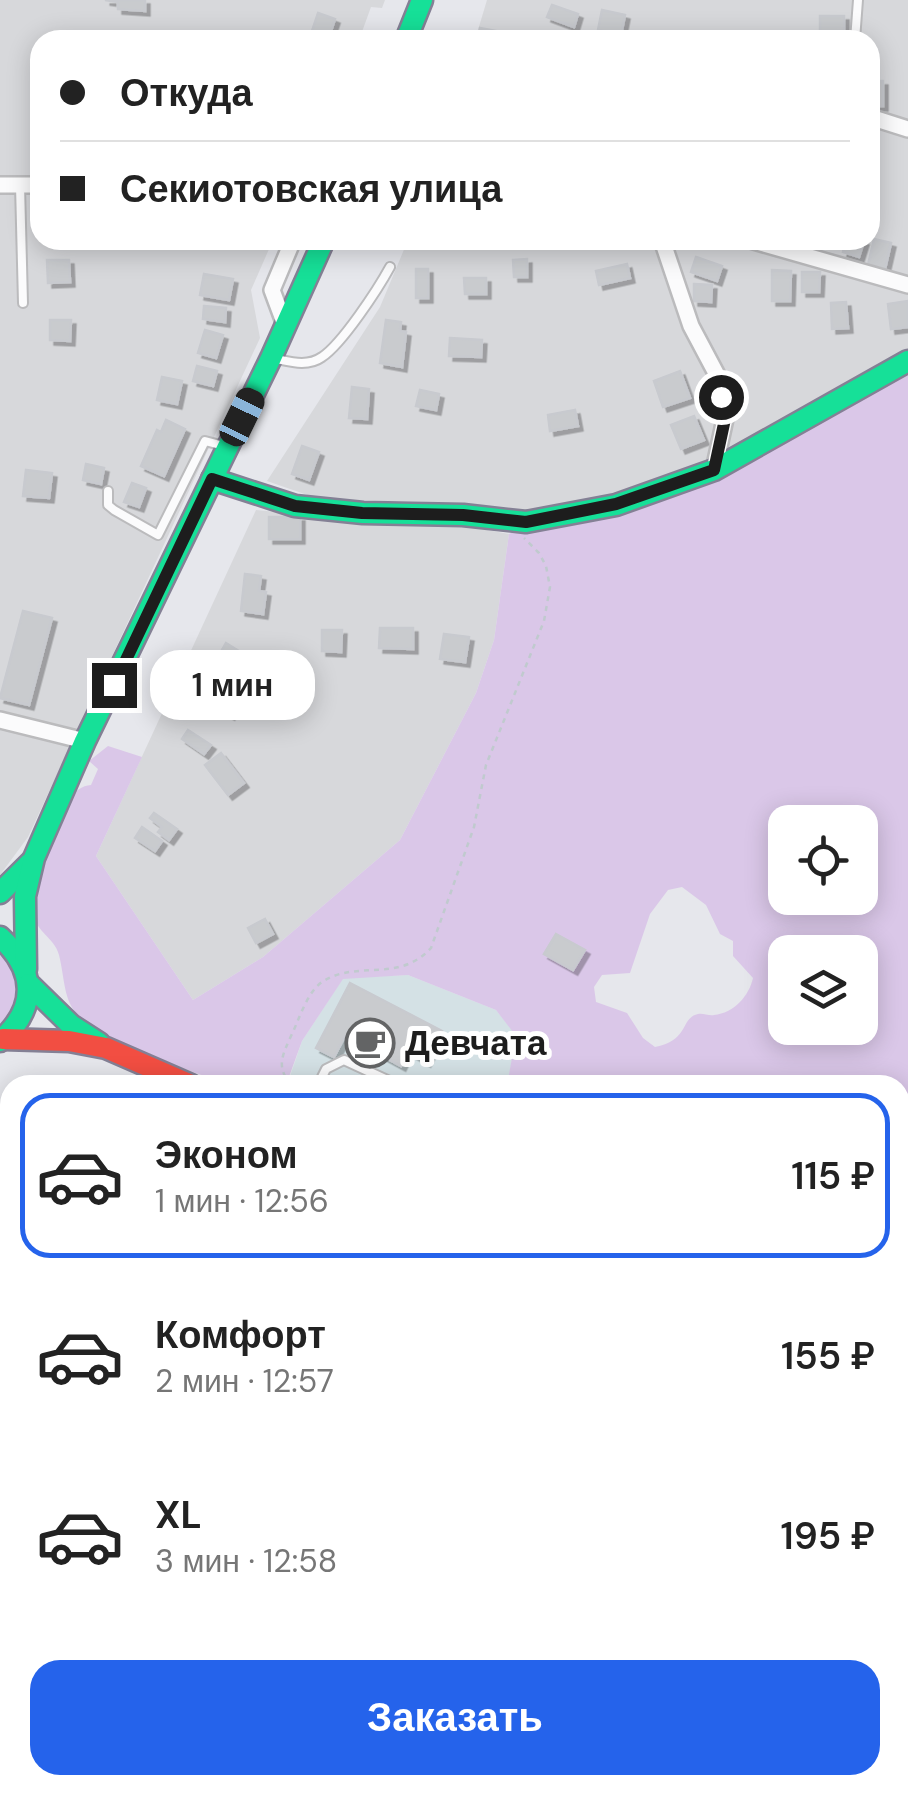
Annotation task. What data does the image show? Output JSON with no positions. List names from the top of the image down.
{
  "places": {
    "cafe": ["Девчата"]
  },
  "page": {
    "banner": ["Откуда", "Секиотовская улица"],
    "bubble": "1 мин",
    "list": [
      {
        "name": "Эконом",
        "note": "1 мин · 12:56",
        "value": "115 ₽"
      },
      {
        "name": "Комфорт",
        "note": "2 мин · 12:57",
        "value": "155 ₽"
      },
      {
        "name": "XL",
        "note": "3 мин · 12:58",
        "value": "195 ₽"
      }
    ],
    "buttons": "Заказать"
  }
}
